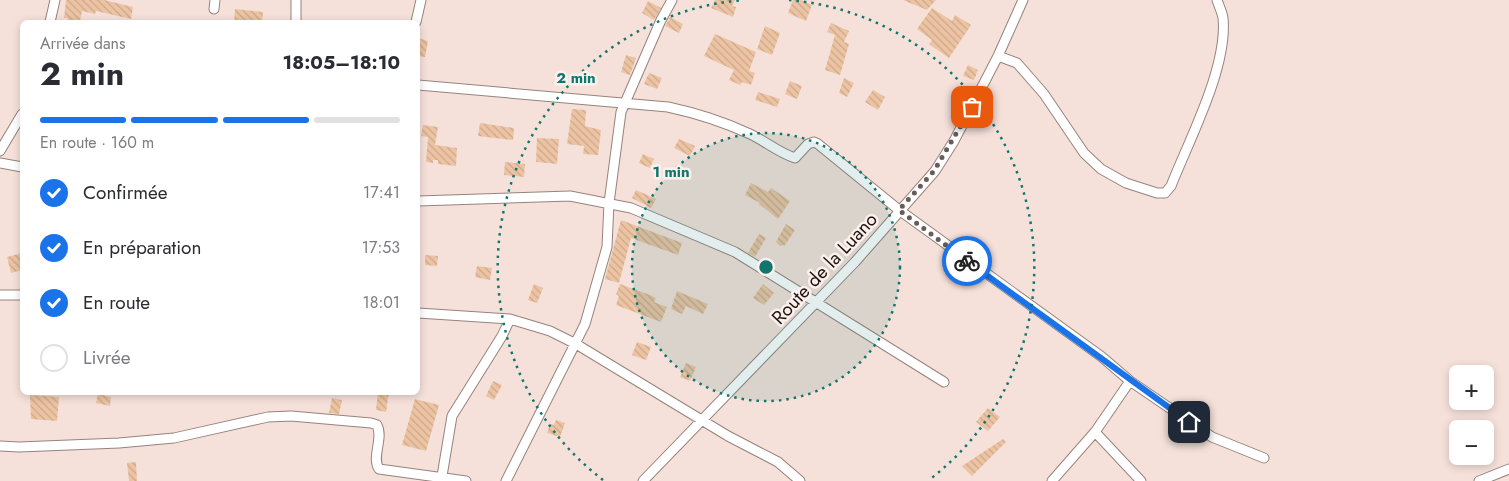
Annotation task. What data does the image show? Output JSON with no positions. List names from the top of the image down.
{
  "streets": {
    "street": ["Route de la Luano"]
  },
  "page": {
    "heading": ["2 min", "Arrivée dans", "18:05–18:10"],
    "bar": "En route · 160 m",
    "list": [
      ["Confirmée", "17:41"],
      ["En préparation", "17:53"],
      ["En route", "18:01"],
      "Livrée"
    ],
    "map_buttons": ["+", "−"]
  },
  "rings": ["2 min", "1 min"]
}
